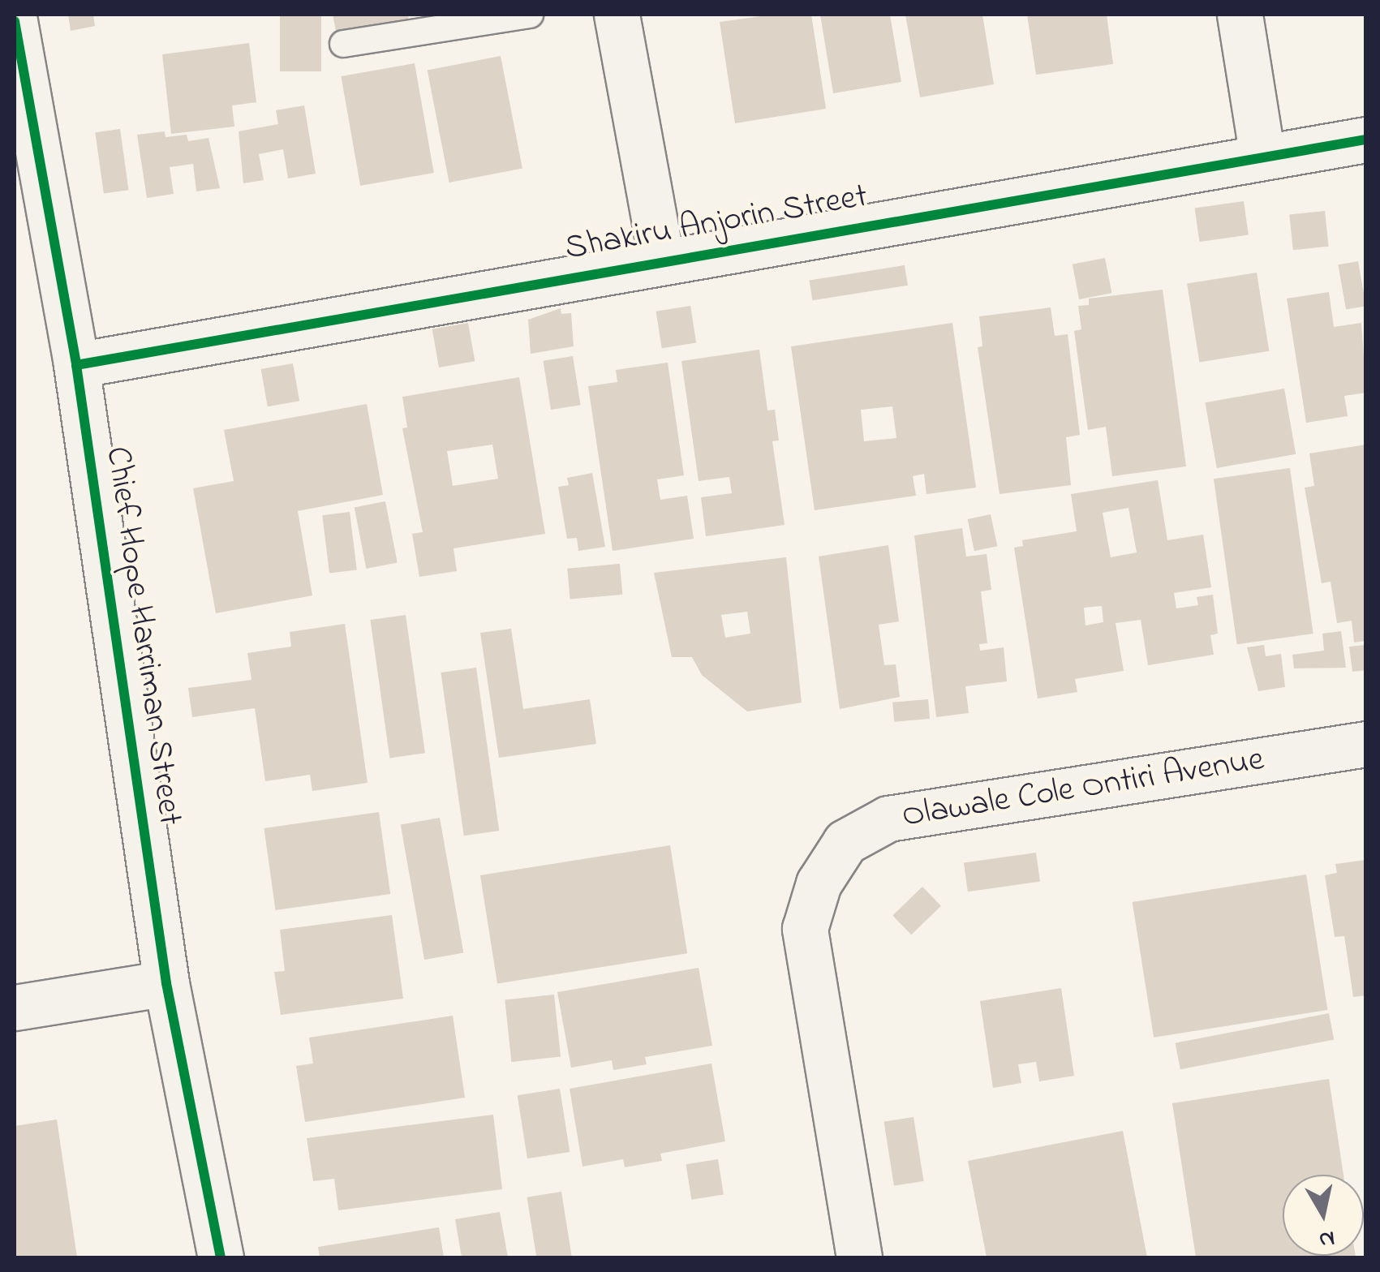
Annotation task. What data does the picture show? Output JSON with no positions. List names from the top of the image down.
{
  "streets": {
    "street": ["Shakiru Anjorin Street", "Chief Hope Harriman Street", "Olawale Cole Ontiri Avenue"]
  },
  "crossings": [
    ["Shakiru Anjorin Street", "Chief Hope Harriman Street"]
  ],
  "north": "bottom"
}
